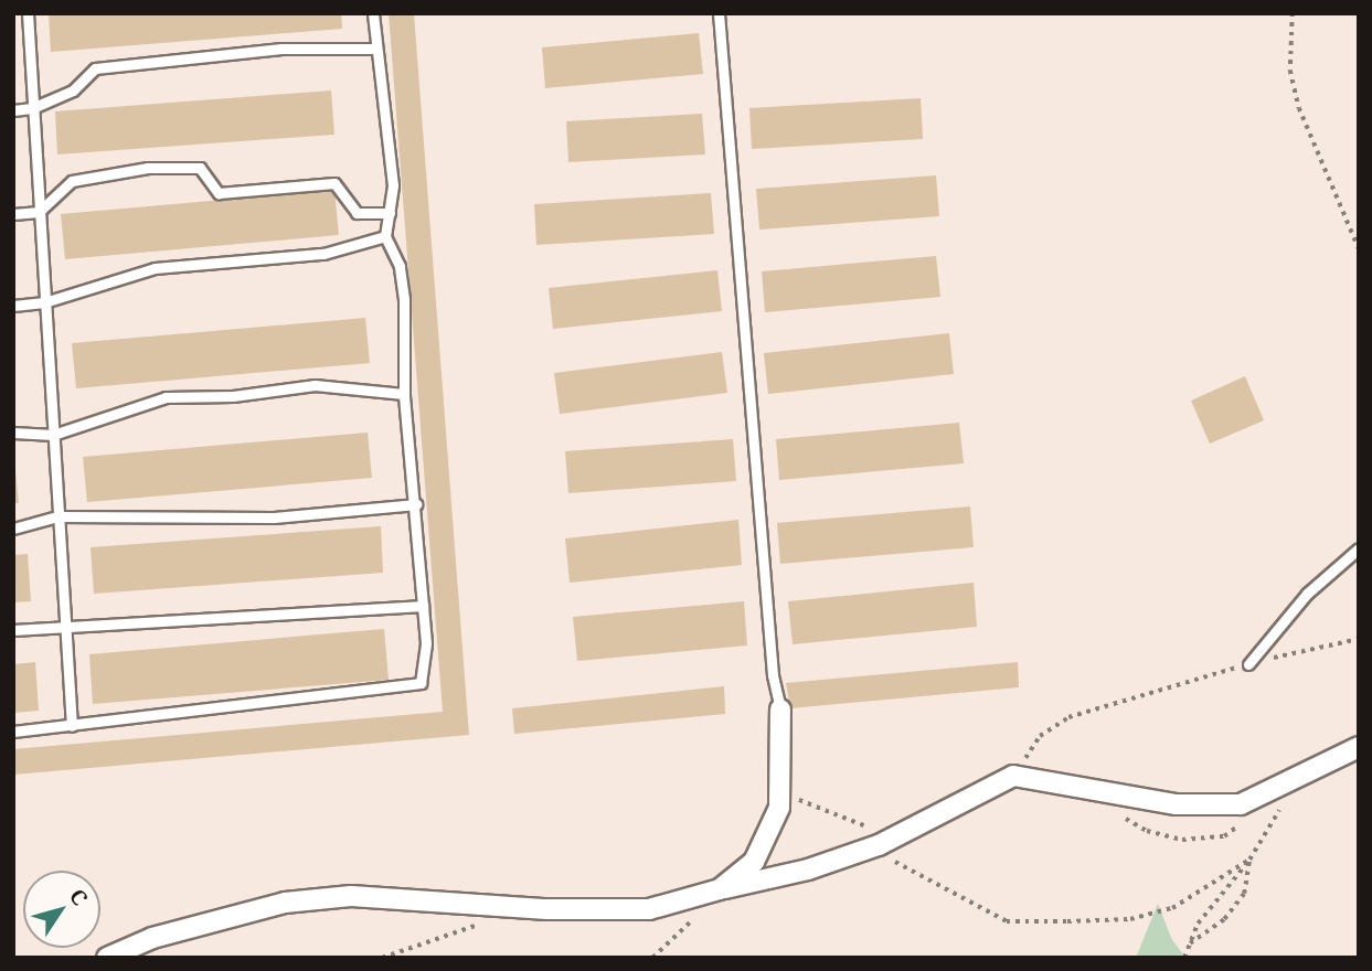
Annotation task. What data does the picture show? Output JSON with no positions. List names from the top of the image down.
{
  "north": "top right"
}
